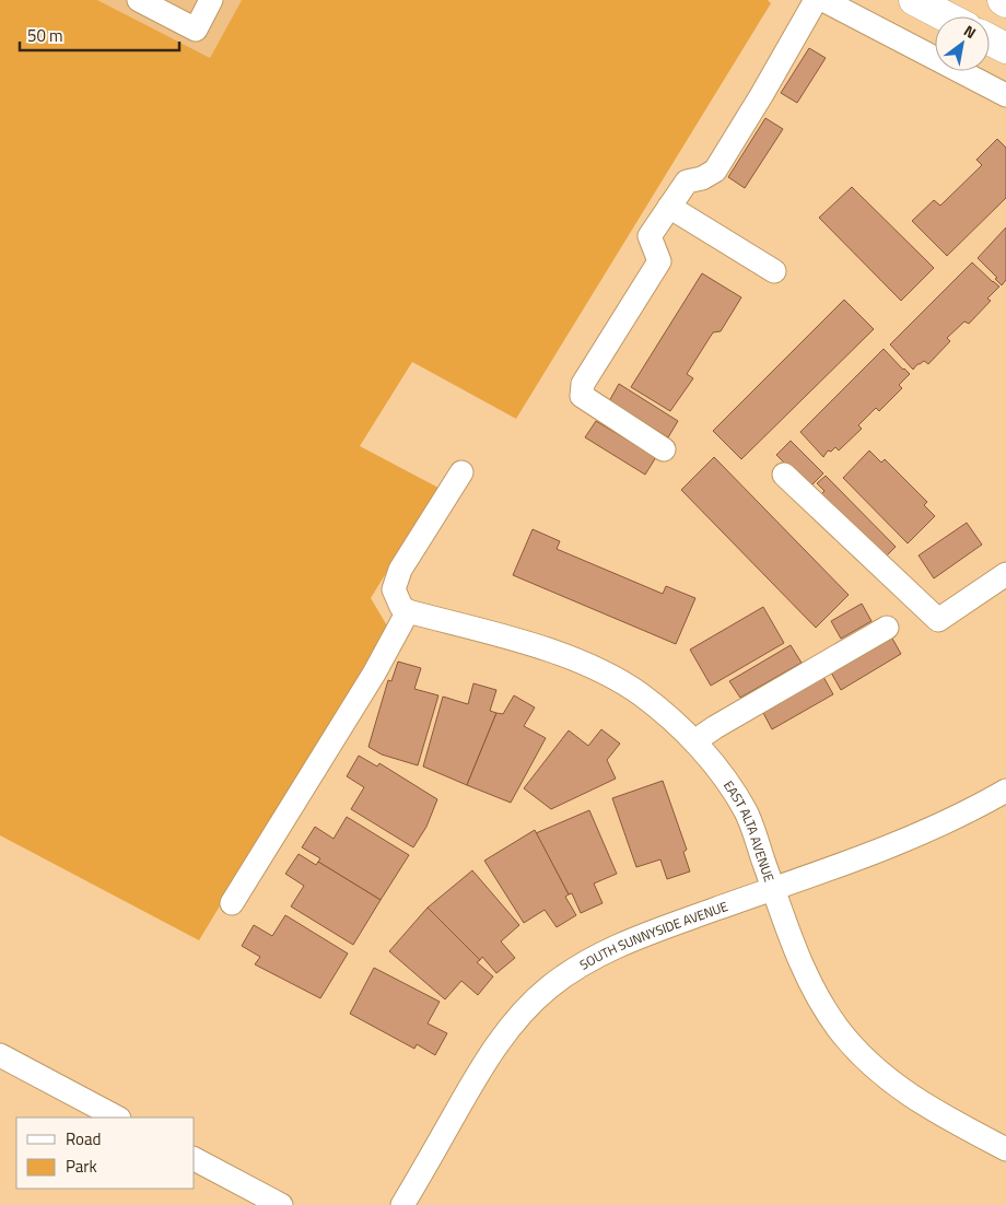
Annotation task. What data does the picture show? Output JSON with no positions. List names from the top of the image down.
{
  "streets": {
    "street": ["EAST ALTA AVENUE", "SOUTH SUNNYSIDE AVENUE"]
  },
  "crossings": [
    ["EAST ALTA AVENUE", "SOUTH SUNNYSIDE AVENUE"]
  ],
  "legend": ["Road", "Park"],
  "scale_bar": "50 m",
  "north": "top right"
}
